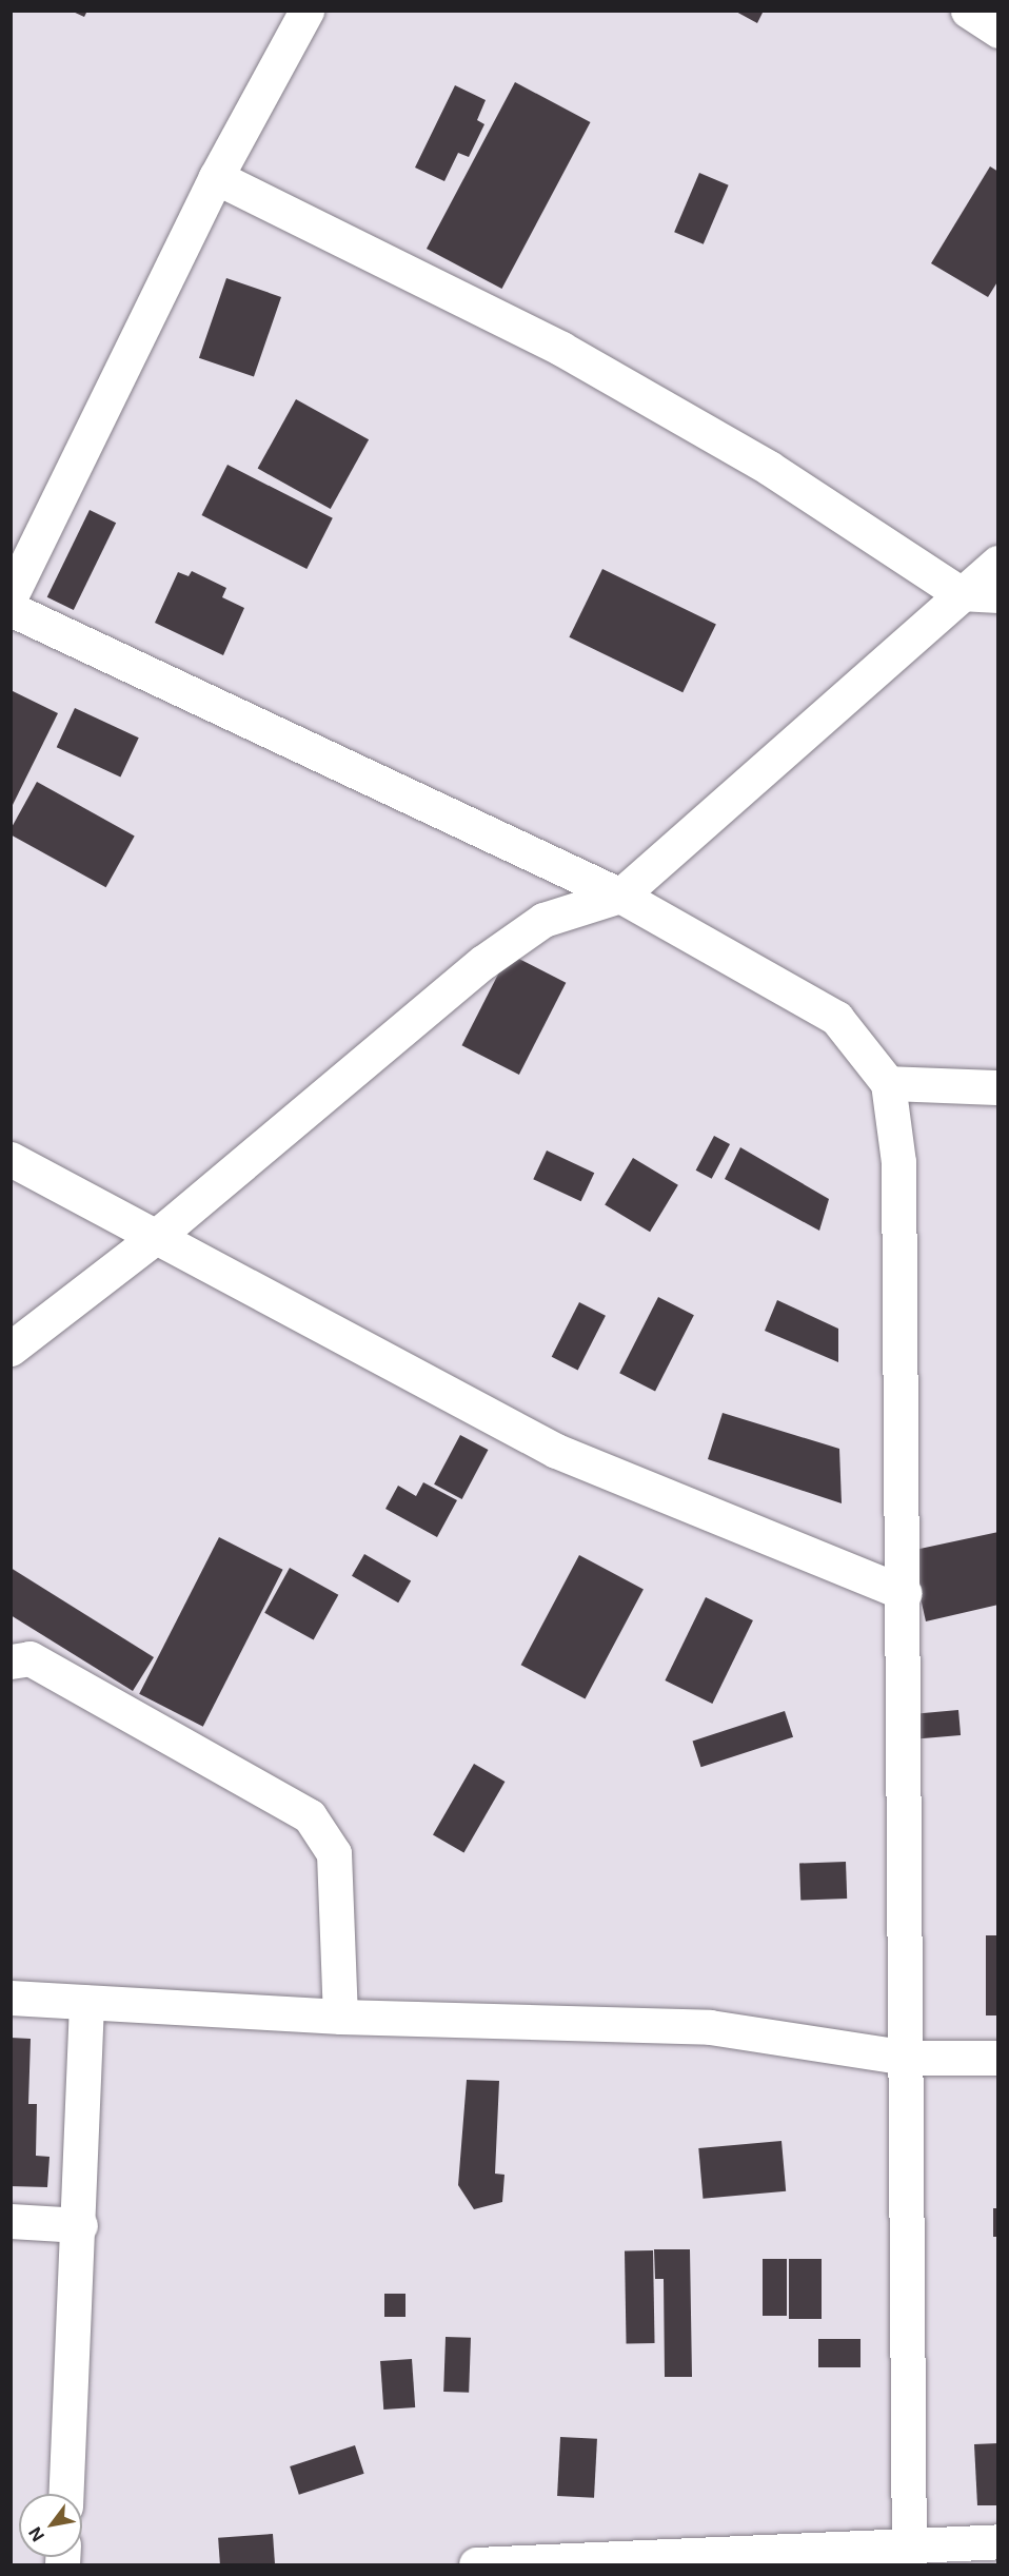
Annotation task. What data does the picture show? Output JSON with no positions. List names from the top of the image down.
{
  "north": "bottom left"
}
